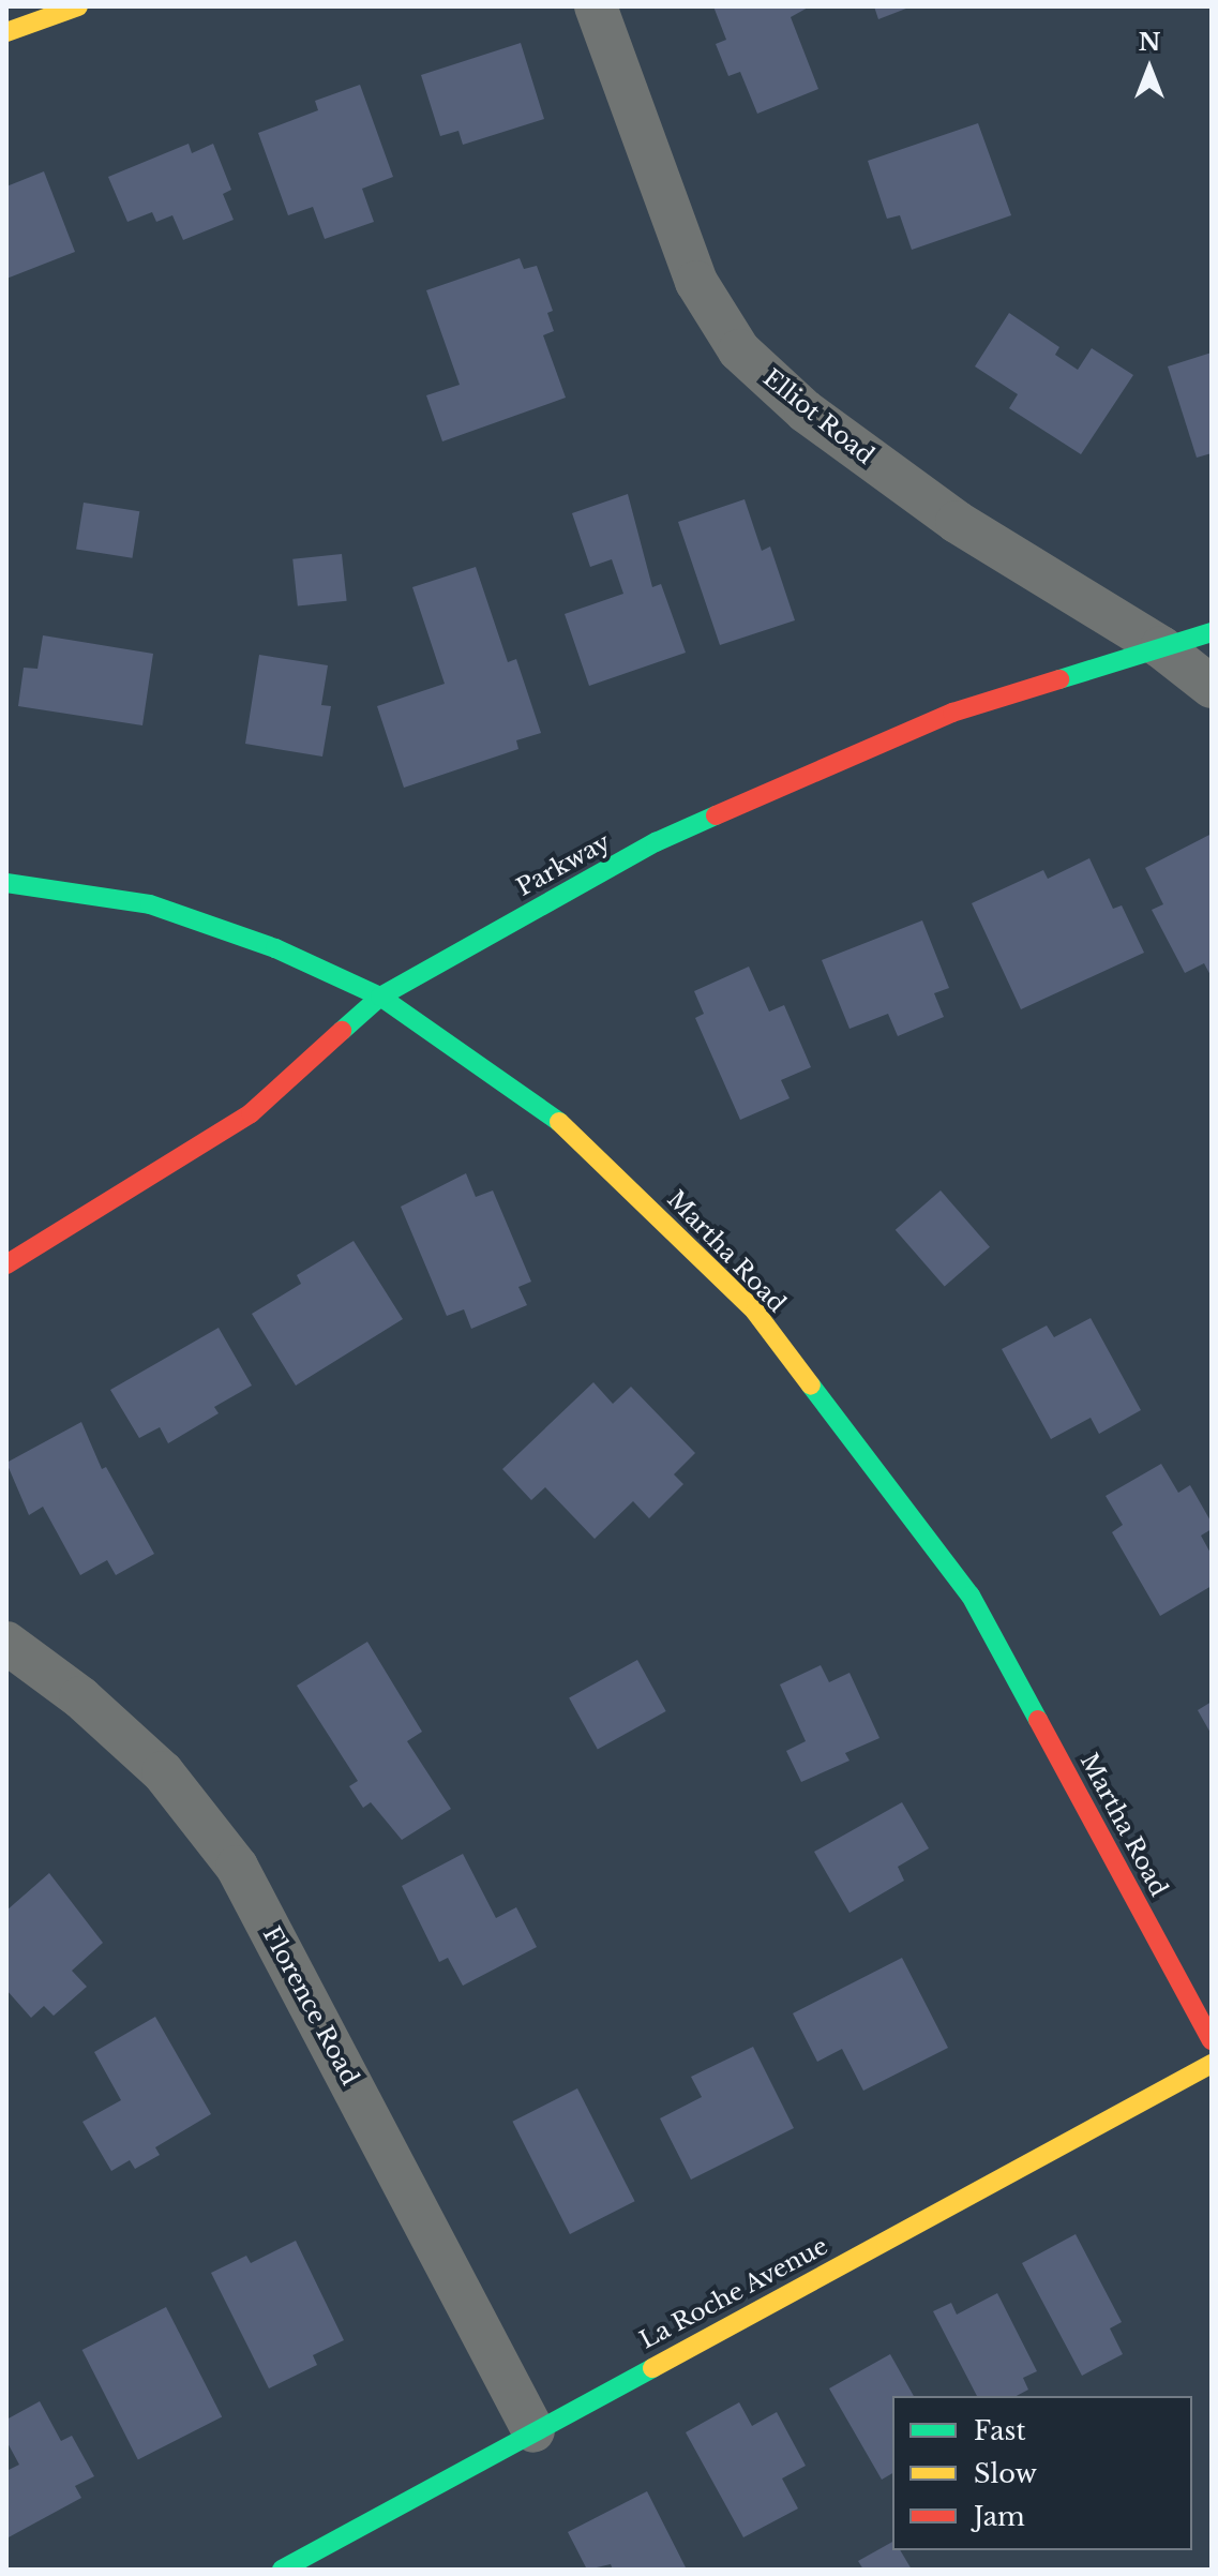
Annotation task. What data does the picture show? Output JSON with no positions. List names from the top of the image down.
{
  "streets": {
    "street": [
      "Elliot Road",
      "Parkway",
      "Martha Road",
      "Florence Road",
      "La Roche Avenue"
    ]
  },
  "crossings": [
    ["Elliot Road", "Parkway"],
    ["Parkway", "Martha Road"],
    ["Florence Road", "La Roche Avenue"]
  ],
  "legend": ["Fast", "Slow", "Jam"],
  "north": "top"
}
